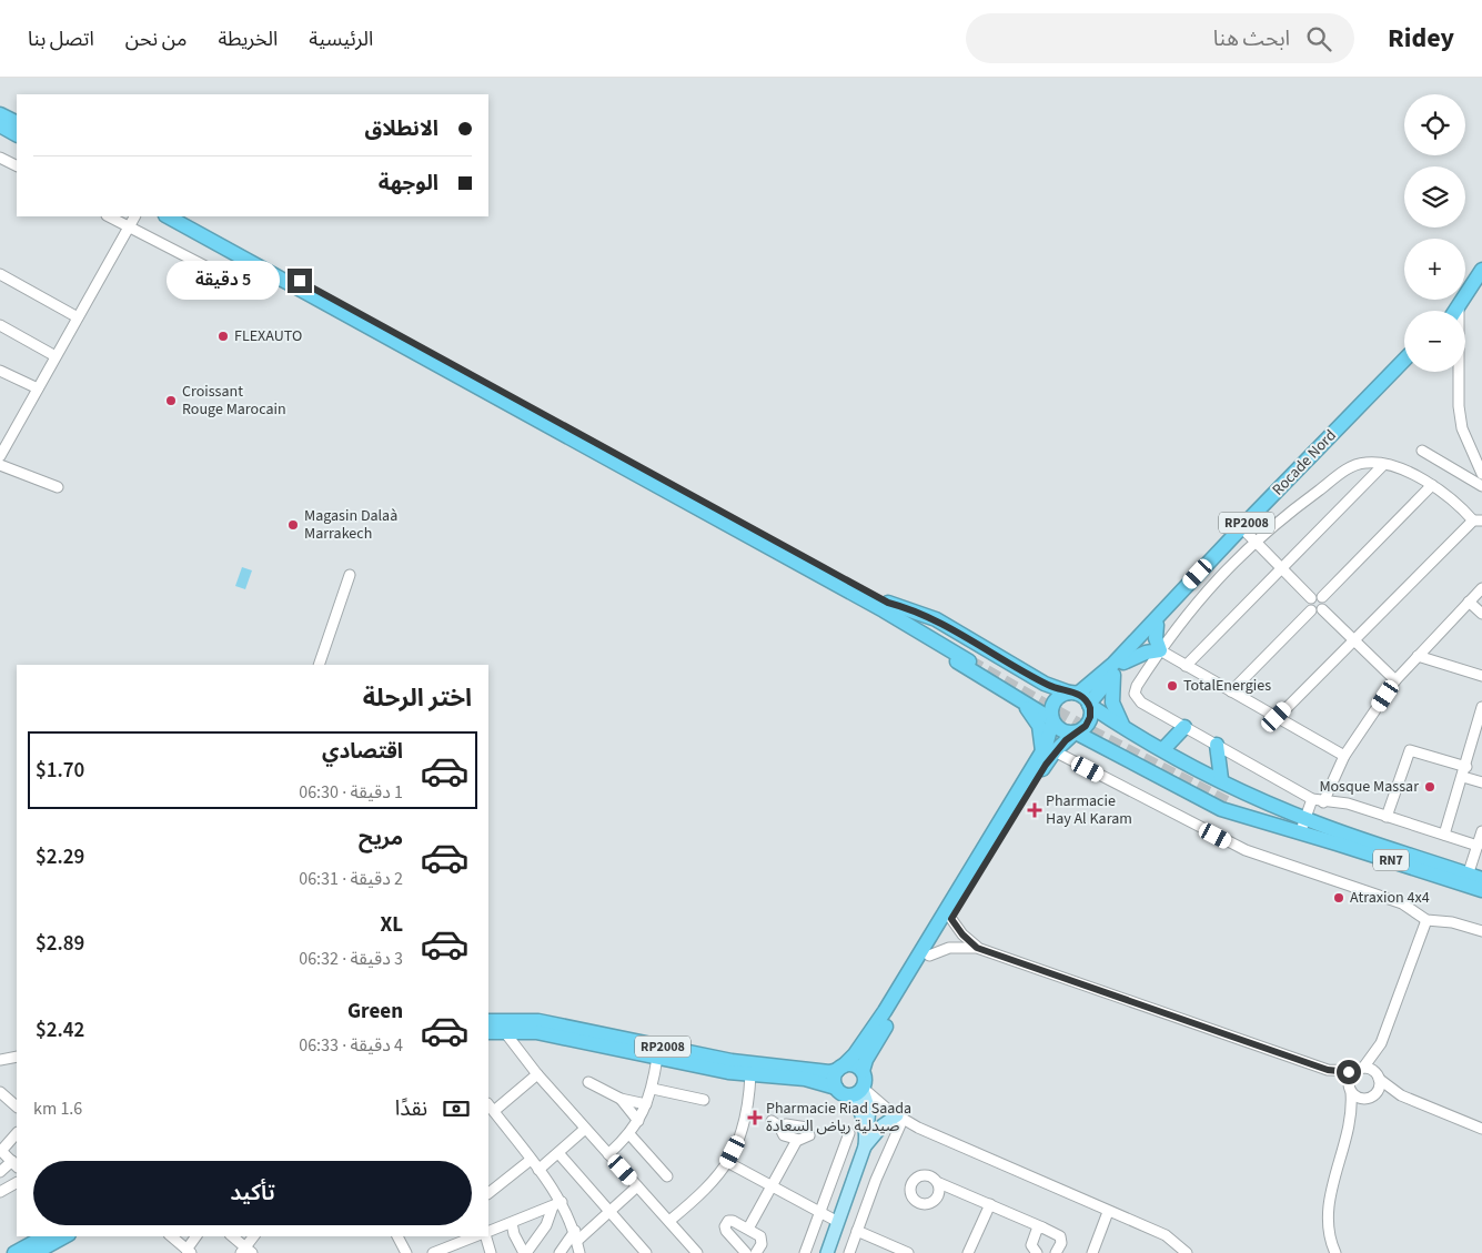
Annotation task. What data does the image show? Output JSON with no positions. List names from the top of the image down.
{
  "streets": {
    "highway": ["Rocade Nord", "RP2008", "RN7"]
  },
  "places": {
    "other": [
      "FLEXAUTO",
      "Croissant Rouge Marocain",
      "Magasin Dalaà Marrakech",
      "TotalEnergies",
      "Mosque Massar",
      "Atraxion 4x4"
    ],
    "health": ["Pharmacie Hay Al Karam", "Pharmacie Riad Saada صيدلية رياض السعادة"]
  },
  "page": {
    "header": "Ridey",
    "search": "ابحث هنا",
    "nav": [
      "الرئيسية",
      "الخريطة",
      "من نحن",
      "اتصل بنا"
    ],
    "map_buttons": ["+", "−"],
    "banner": ["الانطلاق", "الوجهة"],
    "bubble": "5 دقيقة",
    "heading": "اختر الرحلة",
    "list": [
      {
        "name": "اقتصادي",
        "note": "1 دقيقة · 06:30",
        "value": "$1.70"
      },
      {
        "name": "مريح",
        "note": "2 دقيقة · 06:31",
        "value": "$2.29"
      },
      {
        "name": "XL",
        "note": "3 دقيقة · 06:32",
        "value": "$2.89"
      },
      {
        "name": "Green",
        "note": "4 دقيقة · 06:33",
        "value": "$2.42"
      }
    ],
    "pay": ["نقدًا", "1.6 km"],
    "buttons": "تأكيد"
  }
}
